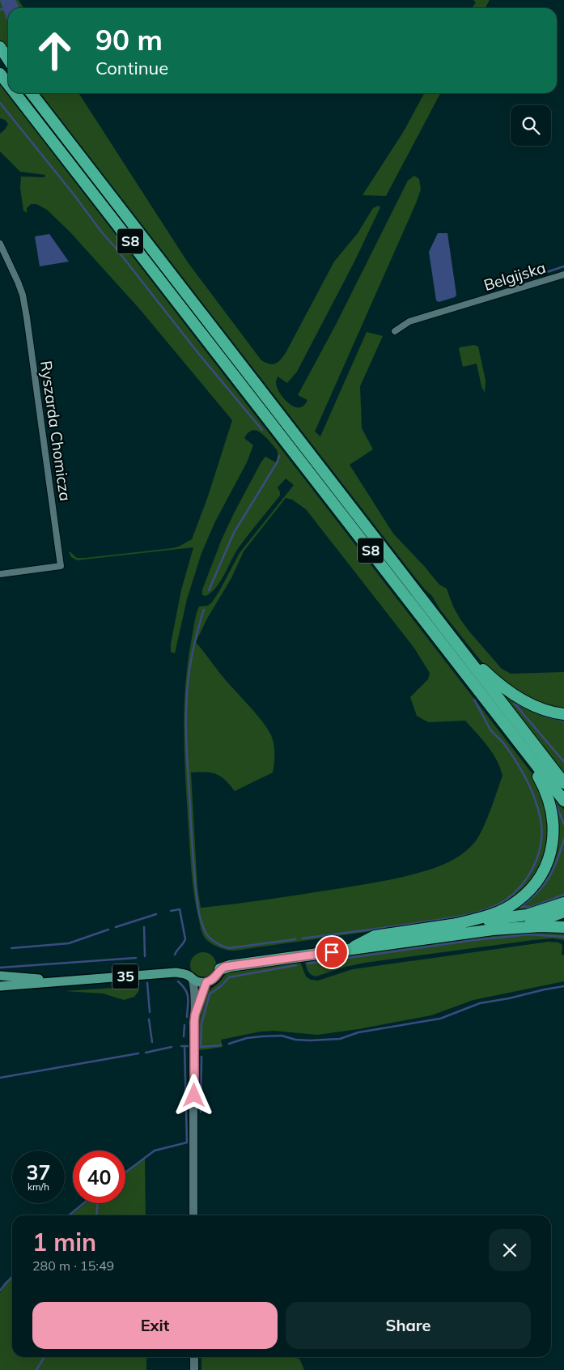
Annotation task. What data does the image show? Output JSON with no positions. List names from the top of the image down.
{
  "streets": {
    "highway": ["S8"],
    "main road": ["35"],
    "street": ["Belgijska", "Ryszarda Chomicza"]
  },
  "page": {
    "turn": ["90 m", "Continue"],
    "speed": "37 km/h",
    "limit": "40",
    "heading": ["1 min", "280 m · 15:49"],
    "buttons": ["Exit", "Share"]
  }
}
